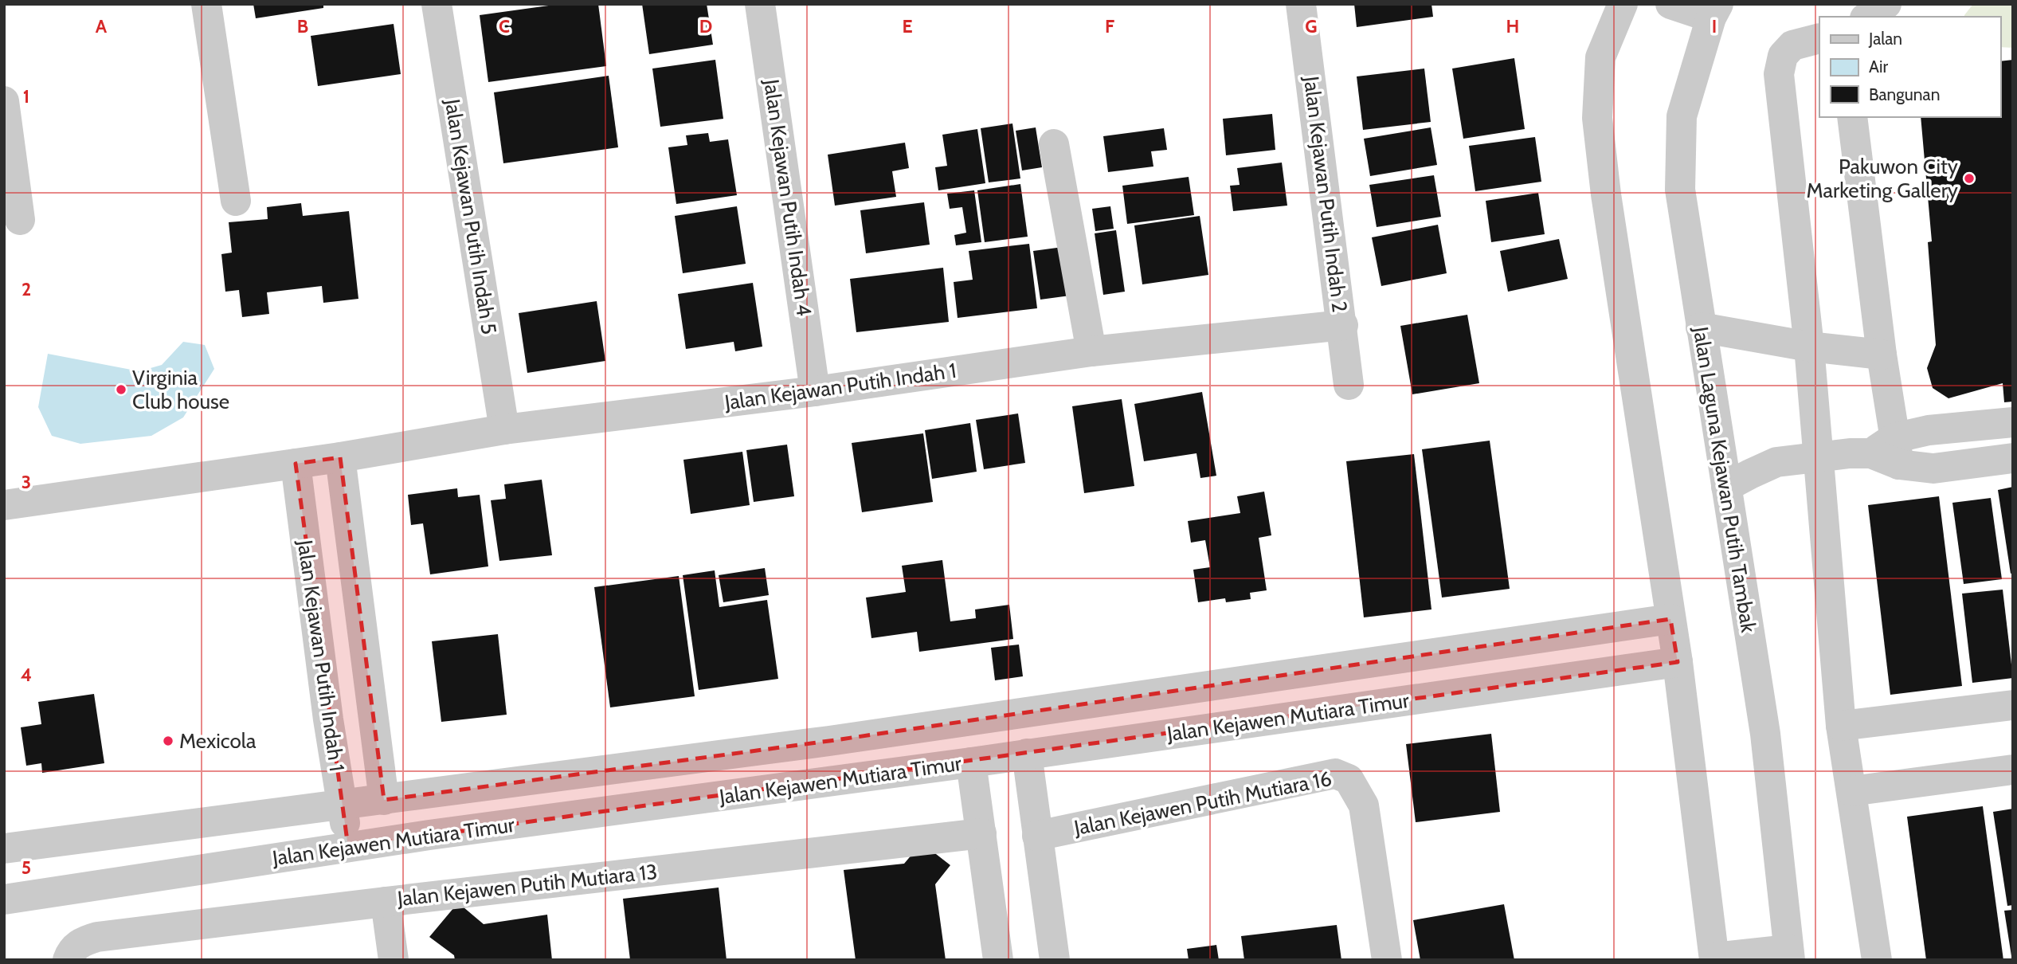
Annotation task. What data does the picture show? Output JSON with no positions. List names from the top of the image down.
{
  "streets": {
    "street": [
      "Jalan Kejawan Putih Indah 2",
      "Jalan Kejawan Putih Indah 4",
      "Jalan Kejawan Putih Indah 5",
      "Jalan Kejawan Putih Indah 1",
      "Jalan Laguna Kejawan Putih Tambak",
      "Jalan Kejawen Mutiara Timur",
      "Jalan Kejawen Putih Mutiara 16",
      "Jalan Kejawen Putih Mutiara 13"
    ]
  },
  "crossings": [
    ["Jalan Kejawan Putih Indah 2", "Jalan Kejawan Putih Indah 1"],
    ["Jalan Kejawan Putih Indah 4", "Jalan Kejawan Putih Indah 1"],
    ["Jalan Kejawan Putih Indah 5", "Jalan Kejawan Putih Indah 1"],
    ["Jalan Kejawan Putih Indah 1", "Jalan Kejawen Mutiara Timur"]
  ],
  "places": ["Pakuwon City Marketing Gallery", "Virginia Club house", "Mexicola"],
  "legend": ["Jalan", "Air", "Bangunan"],
  "grid": {
    "columns": [
      "A",
      "B",
      "C",
      "D",
      "E",
      "F",
      "G",
      "H",
      "I"
    ],
    "rows": [
      "1",
      "2",
      "3",
      "4",
      "5"
    ]
  }
}
